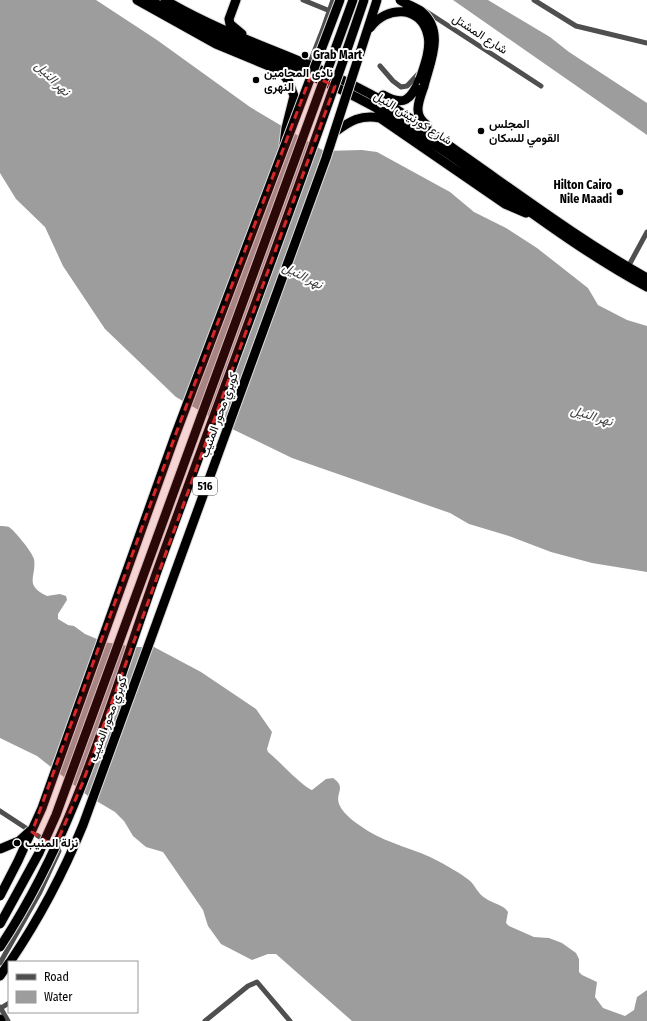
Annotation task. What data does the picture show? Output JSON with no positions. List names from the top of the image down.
{
  "streets": {
    "highway": ["شارع كورنيش النيل", "كوبري محور المنيب", "516"],
    "street": ["شارع المشتل"]
  },
  "water": ["نهر النيل"],
  "places": [
    "Grab Mart",
    "نادى المحامين النهرى",
    "المجلس القومي للسكان",
    "Hilton Cairo Nile Maadi",
    "نزلة المنيب"
  ],
  "legend": ["Road", "Water"]
}
